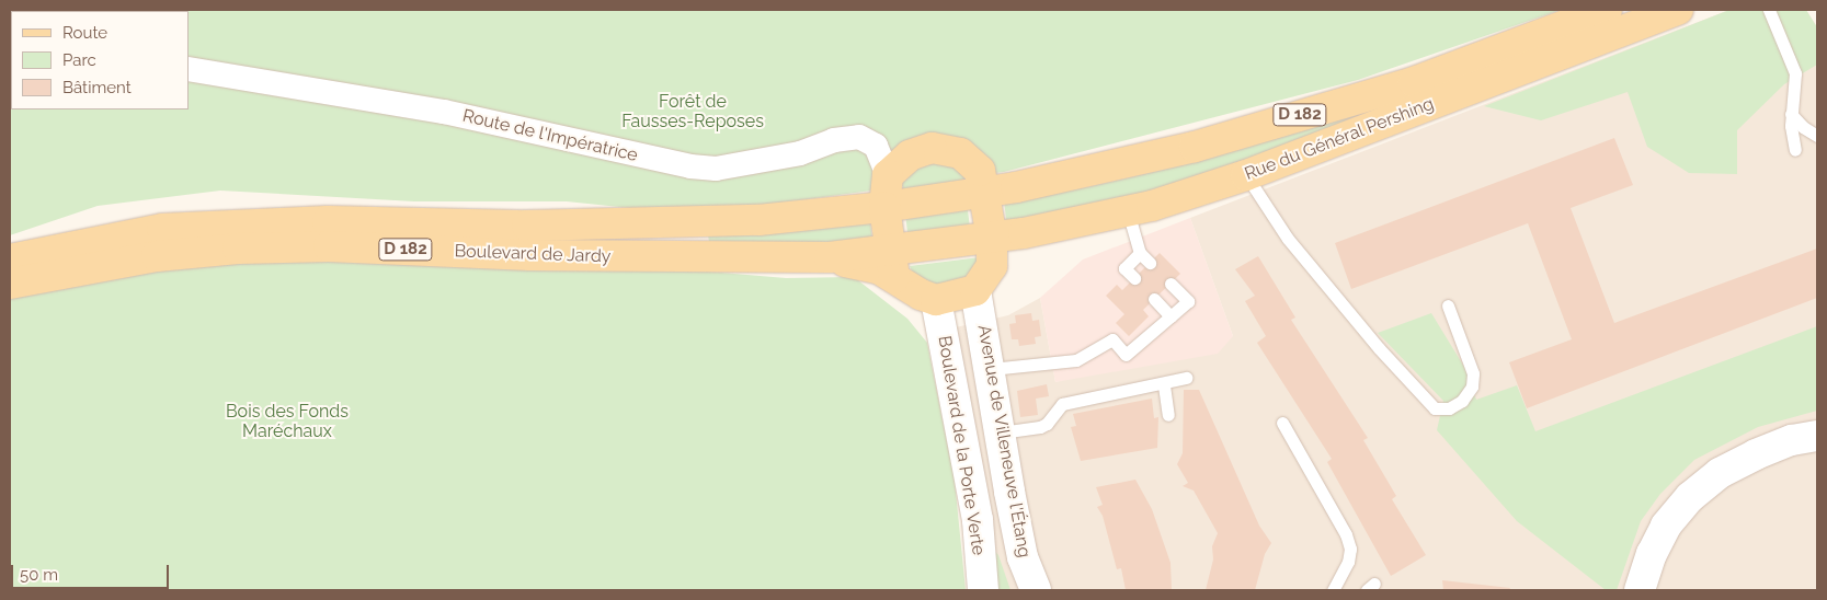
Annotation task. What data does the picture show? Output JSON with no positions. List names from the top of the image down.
{
  "streets": {
    "main road": ["D 182", "Rue du Général Pershing", "Boulevard de Jardy"],
    "street": ["Route de l'Impératrice", "Avenue de Villeneuve l'Étang", "Boulevard de la Porte Verte"]
  },
  "crossings": [
    ["D 182", "Rue du Général Pershing"],
    ["D 182", "Boulevard de Jardy"],
    ["Rue du Général Pershing", "Boulevard de Jardy"],
    ["Boulevard de Jardy", "Boulevard de la Porte Verte"]
  ],
  "parks": ["Forêt de Fausses-Reposes", "Bois des Fonds Maréchaux"],
  "legend": ["Route", "Parc", "Bâtiment"],
  "scale_bar": "50 m"
}
